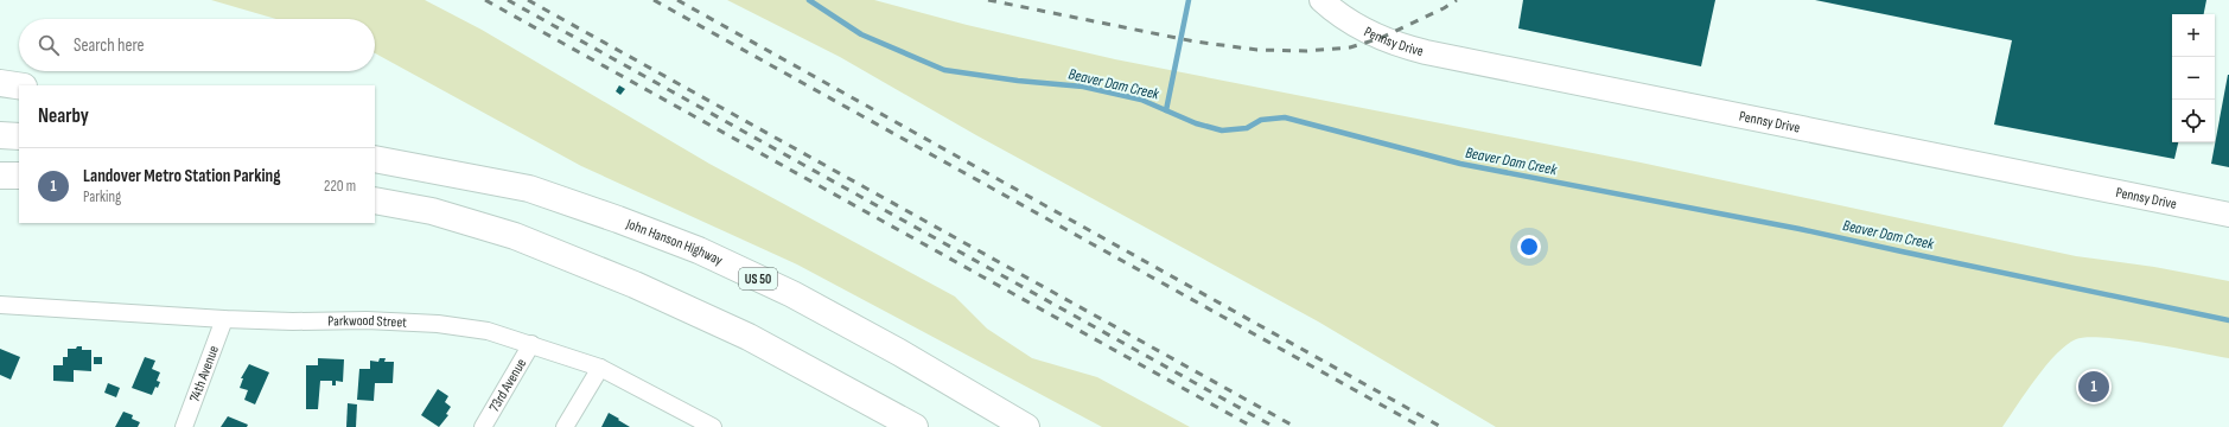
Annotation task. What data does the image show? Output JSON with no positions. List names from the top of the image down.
{
  "streets": {
    "highway": ["John Hanson Highway", "US 50"],
    "main road": ["Pennsy Drive"],
    "street": ["Parkwood Street", "74th Avenue", "73rd Avenue"]
  },
  "crossings": [
    ["Parkwood Street", "74th Avenue"],
    ["Parkwood Street", "73rd Avenue"]
  ],
  "water": ["Beaver Dam Creek"],
  "page": {
    "map_buttons": ["+", "−"],
    "search": "Search here",
    "heading": "Nearby",
    "list": [
      {
        "mark": "1",
        "name": "Landover Metro Station Parking",
        "note": "Parking",
        "value": "220 m"
      }
    ],
    "pins": "1"
  }
}
